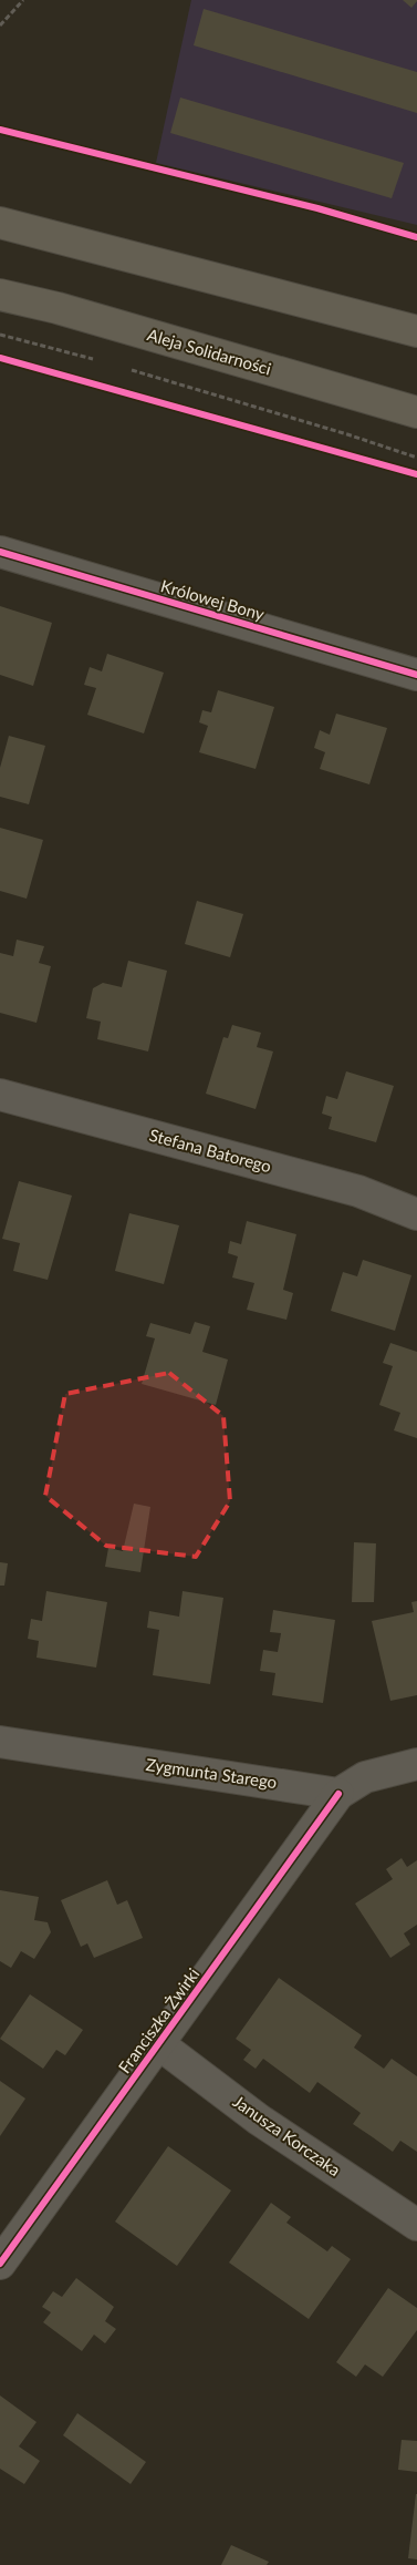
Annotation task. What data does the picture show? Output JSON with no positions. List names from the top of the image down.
{
  "streets": {
    "main road": ["Aleja Solidarności"],
    "street": [
      "Królowej Bony",
      "Stefana Batorego",
      "Zygmunta Starego",
      "Franciszka Żwirki",
      "Janusza Korczaka"
    ]
  },
  "crossings": [
    ["Zygmunta Starego", "Franciszka Żwirki"],
    ["Franciszka Żwirki", "Janusza Korczaka"]
  ]
}
